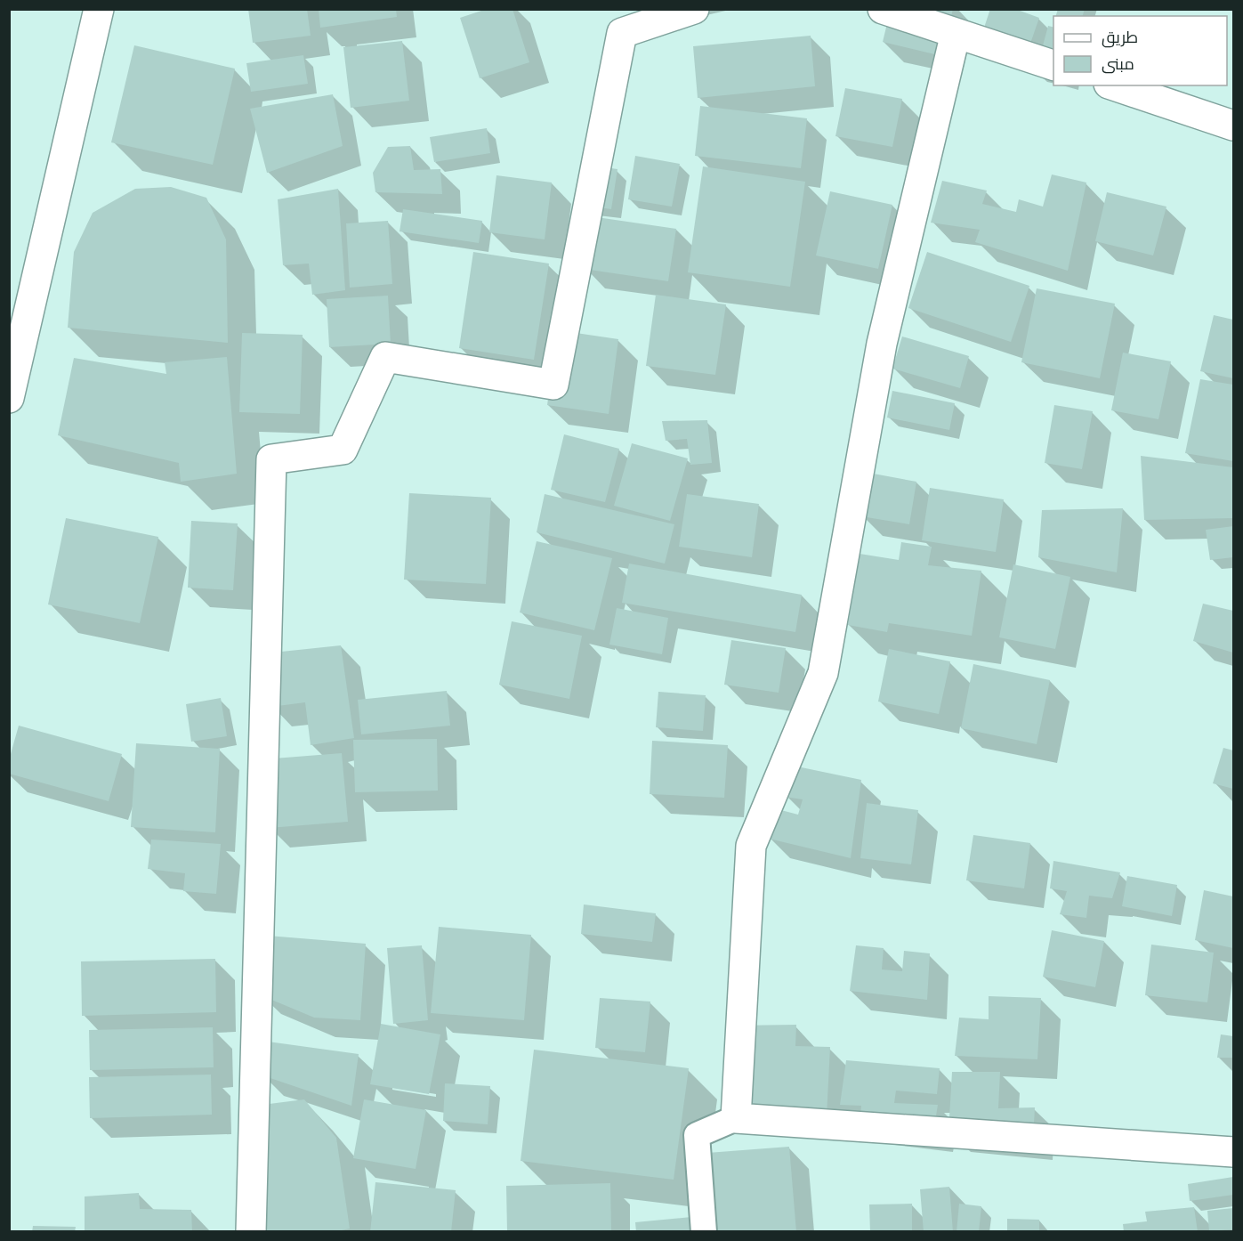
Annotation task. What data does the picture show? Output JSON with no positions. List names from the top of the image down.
{
  "legend": ["طريق", "مبنى"]
}
